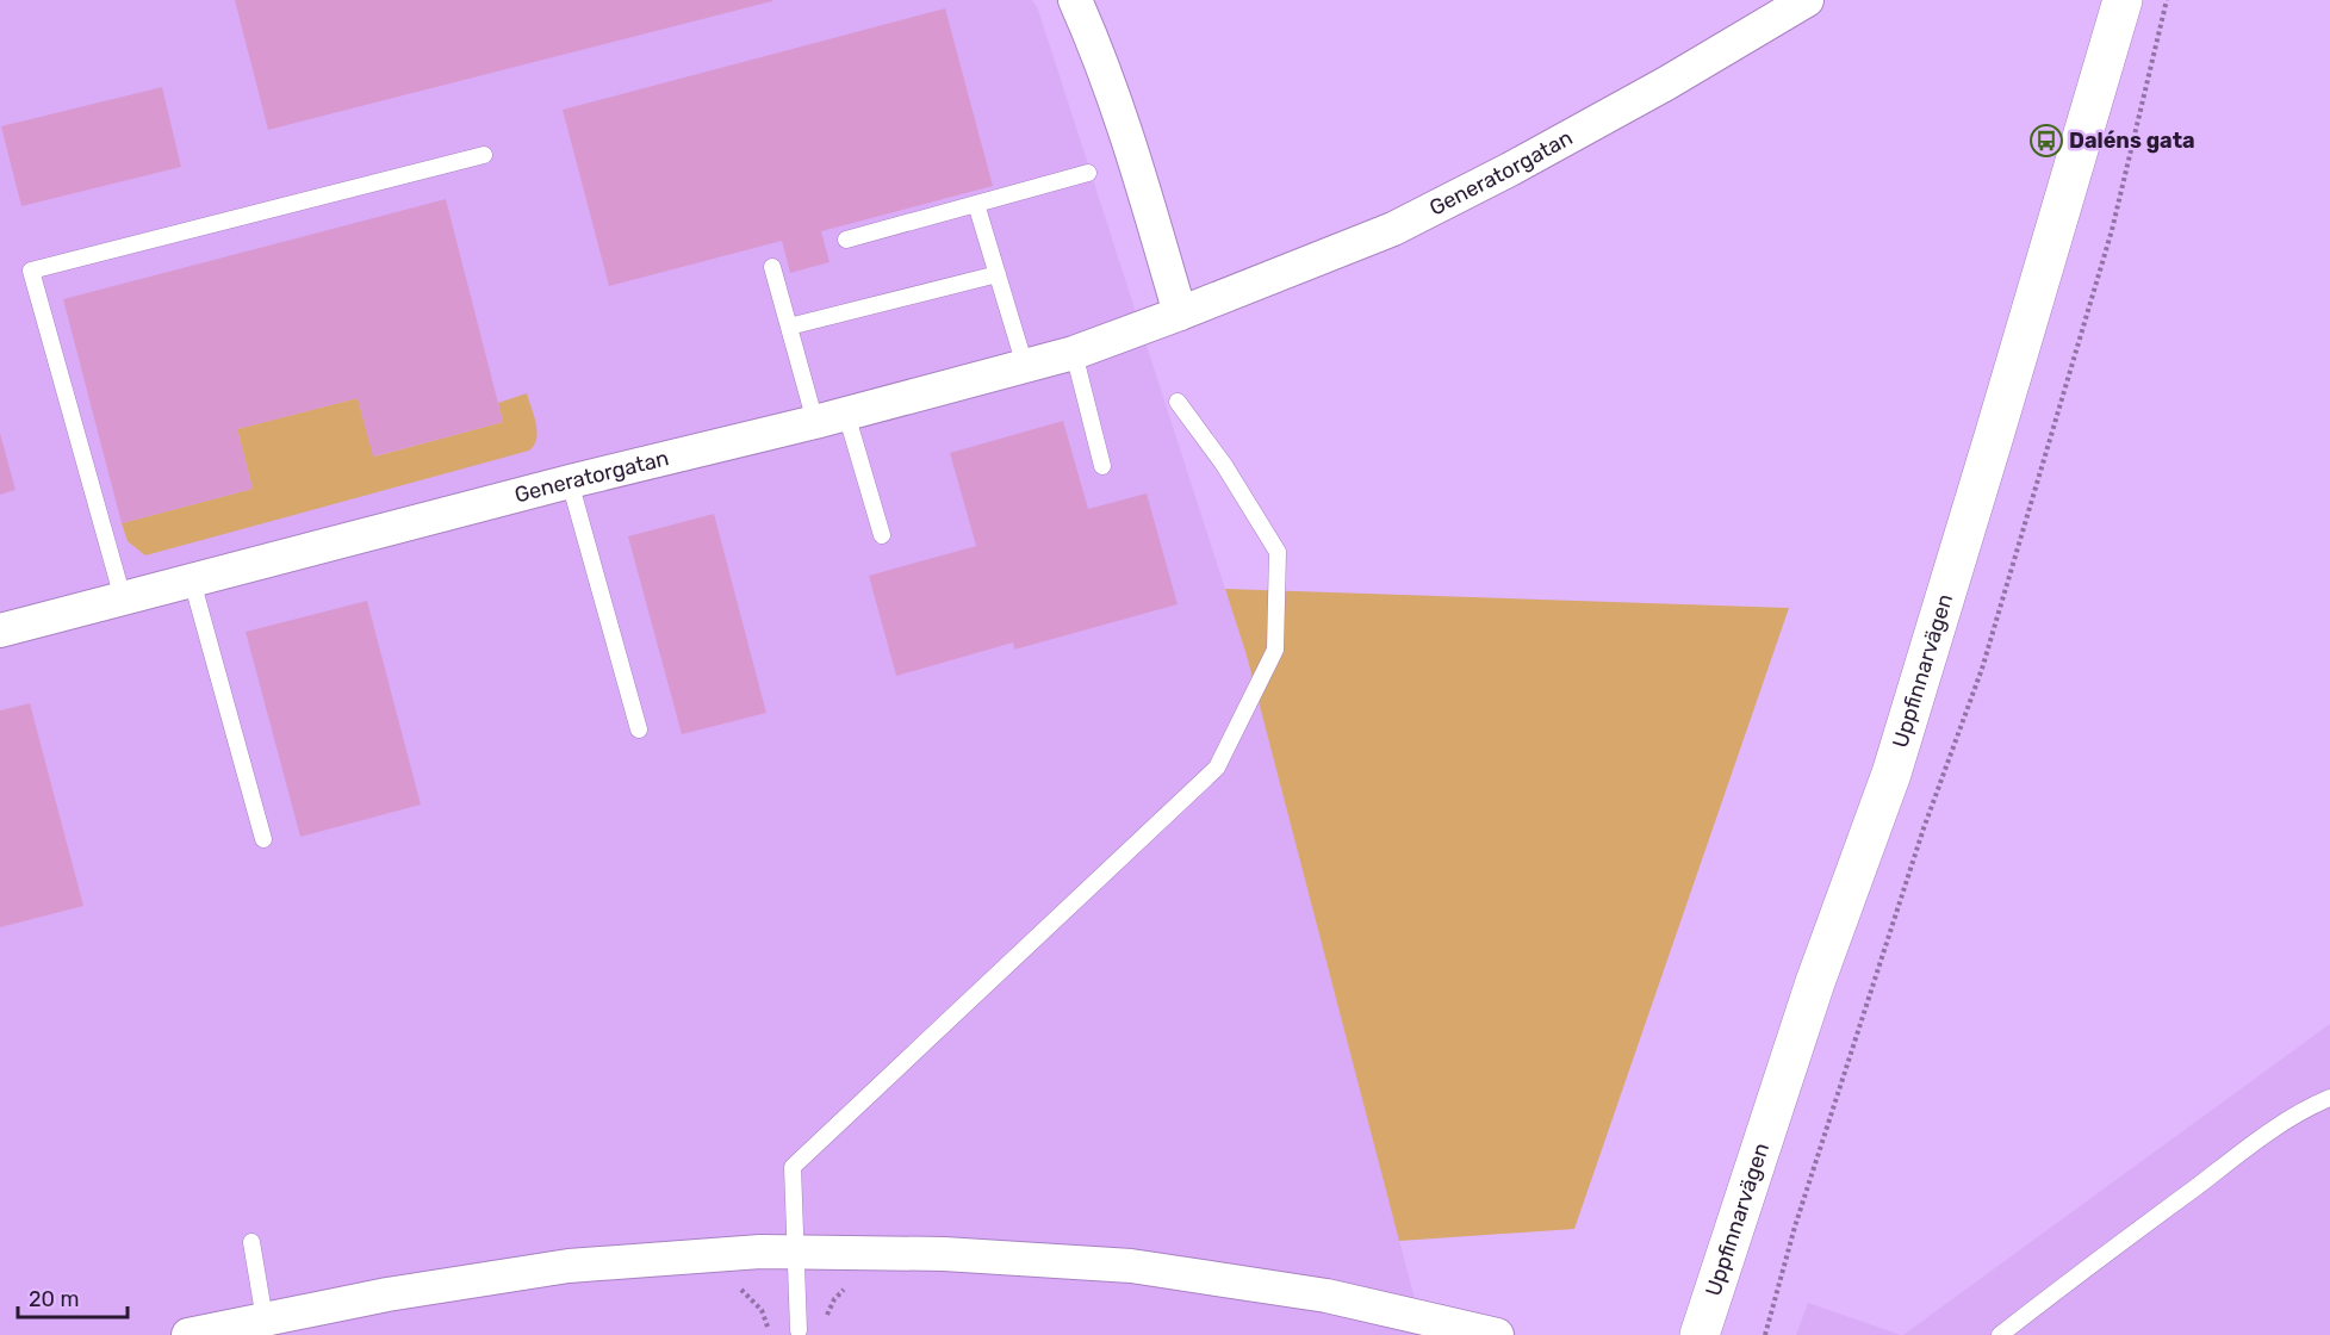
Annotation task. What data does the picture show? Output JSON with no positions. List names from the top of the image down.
{
  "streets": {
    "street": ["Generatorgatan", "Uppfinnarvägen"]
  },
  "places": {
    "bus stop": ["Daléns gata"]
  },
  "scale_bar": "20 m"
}
